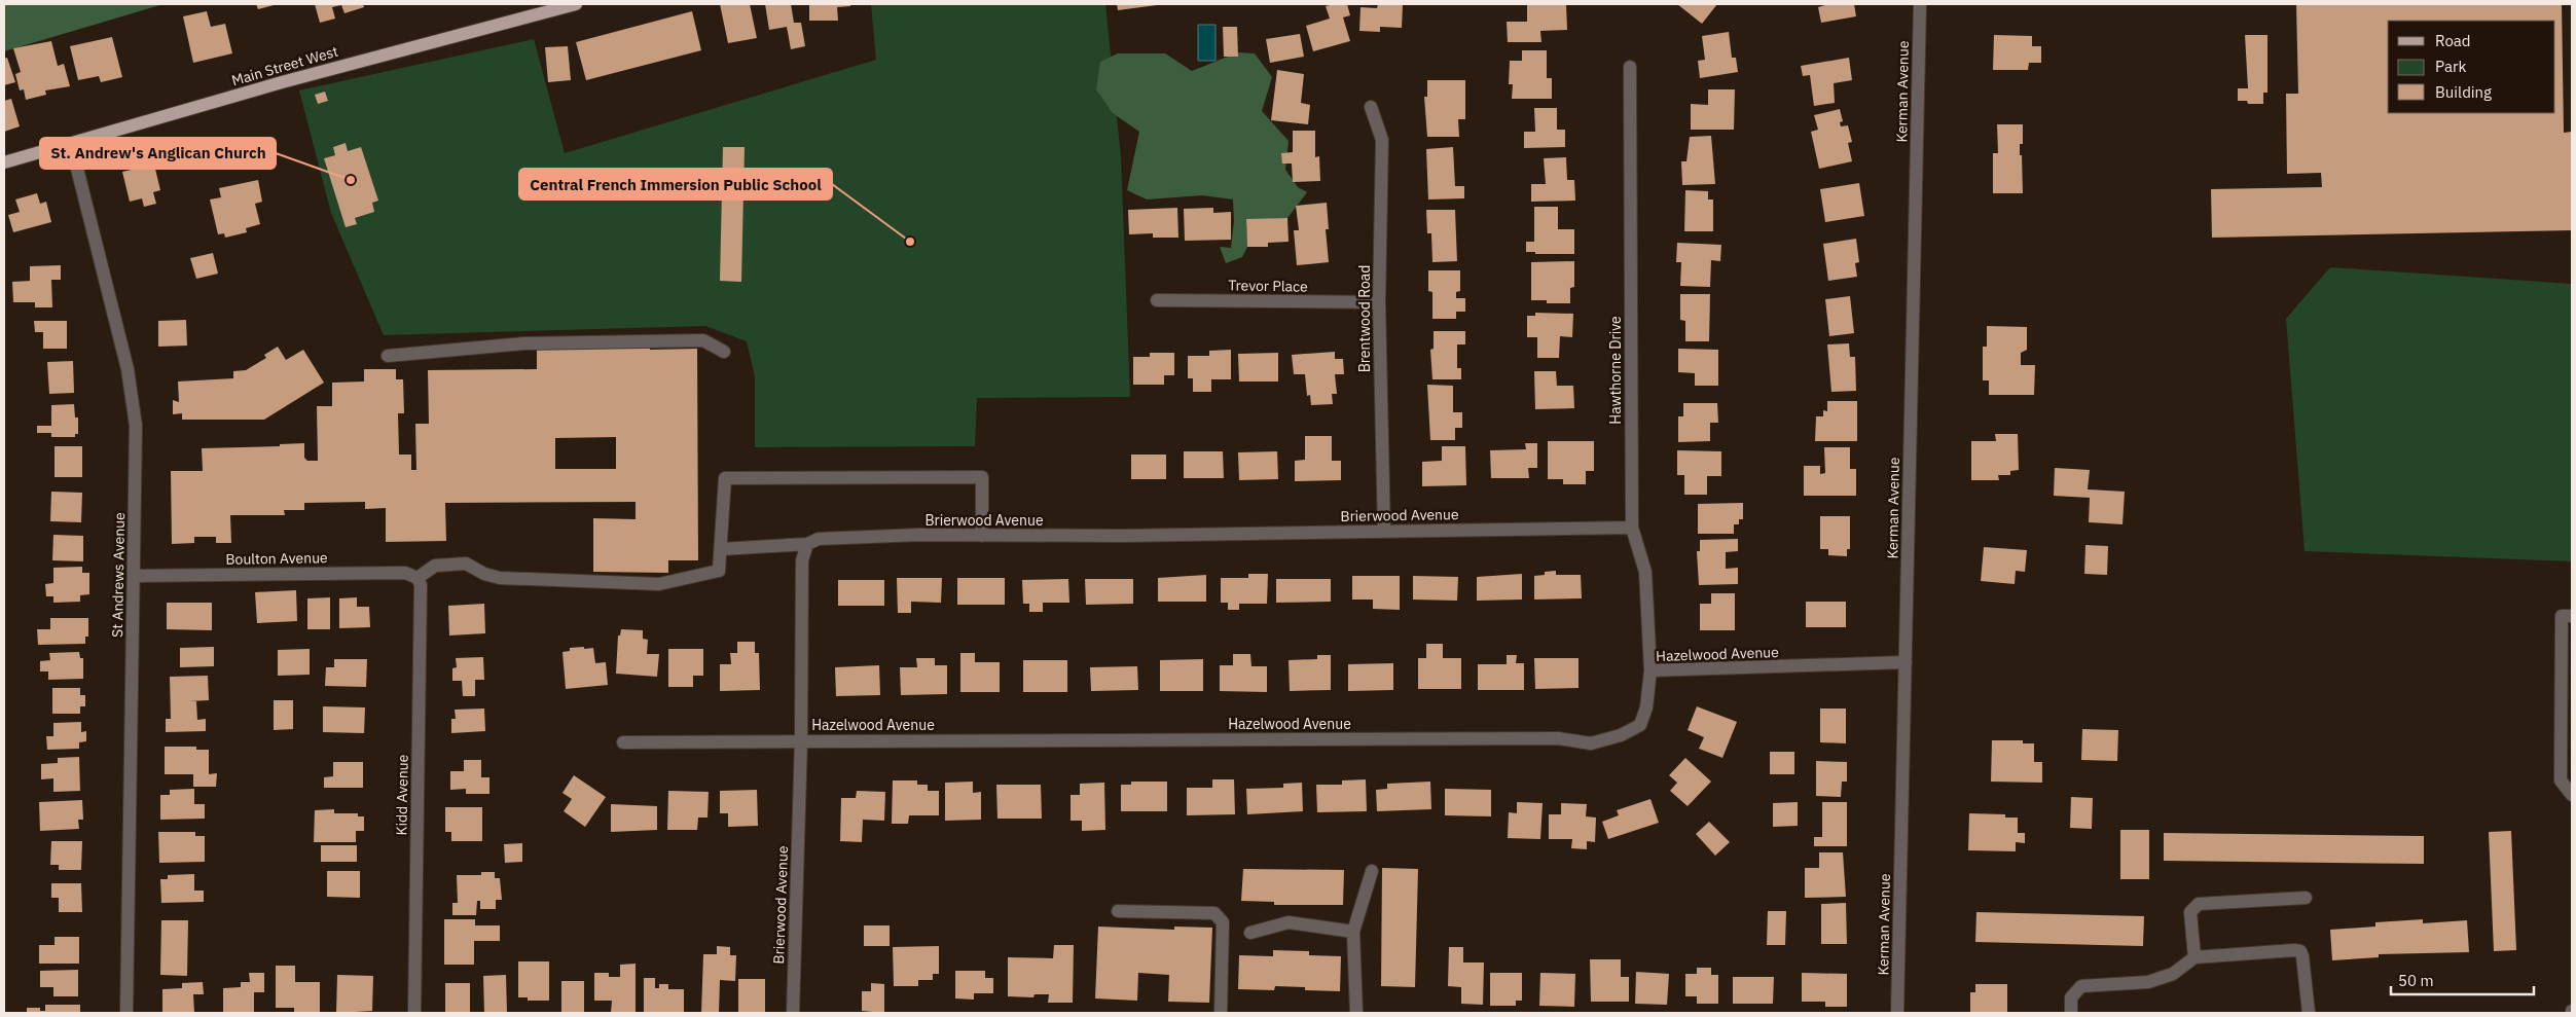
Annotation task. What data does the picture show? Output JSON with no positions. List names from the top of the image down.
{
  "streets": {
    "main road": ["Main Street West"],
    "street": [
      "Kerman Avenue",
      "Trevor Place",
      "Brentwood Road",
      "Hawthorne Drive",
      "Brierwood Avenue",
      "Boulton Avenue",
      "St Andrews Avenue",
      "Hazelwood Avenue",
      "Kidd Avenue"
    ]
  },
  "crossings": [
    ["Main Street West", "St Andrews Avenue"],
    ["Kerman Avenue", "Hazelwood Avenue"],
    ["Trevor Place", "Brentwood Road"],
    ["Brentwood Road", "Brierwood Avenue"],
    ["Hawthorne Drive", "Brierwood Avenue"],
    ["Hawthorne Drive", "Hazelwood Avenue"],
    ["Brierwood Avenue", "Hazelwood Avenue"],
    ["Boulton Avenue", "St Andrews Avenue"],
    ["Boulton Avenue", "Kidd Avenue"]
  ],
  "places": ["St. Andrew's Anglican Church", "Central French Immersion Public School"],
  "legend": ["Road", "Park", "Building"],
  "scale_bar": "50 m"
}
